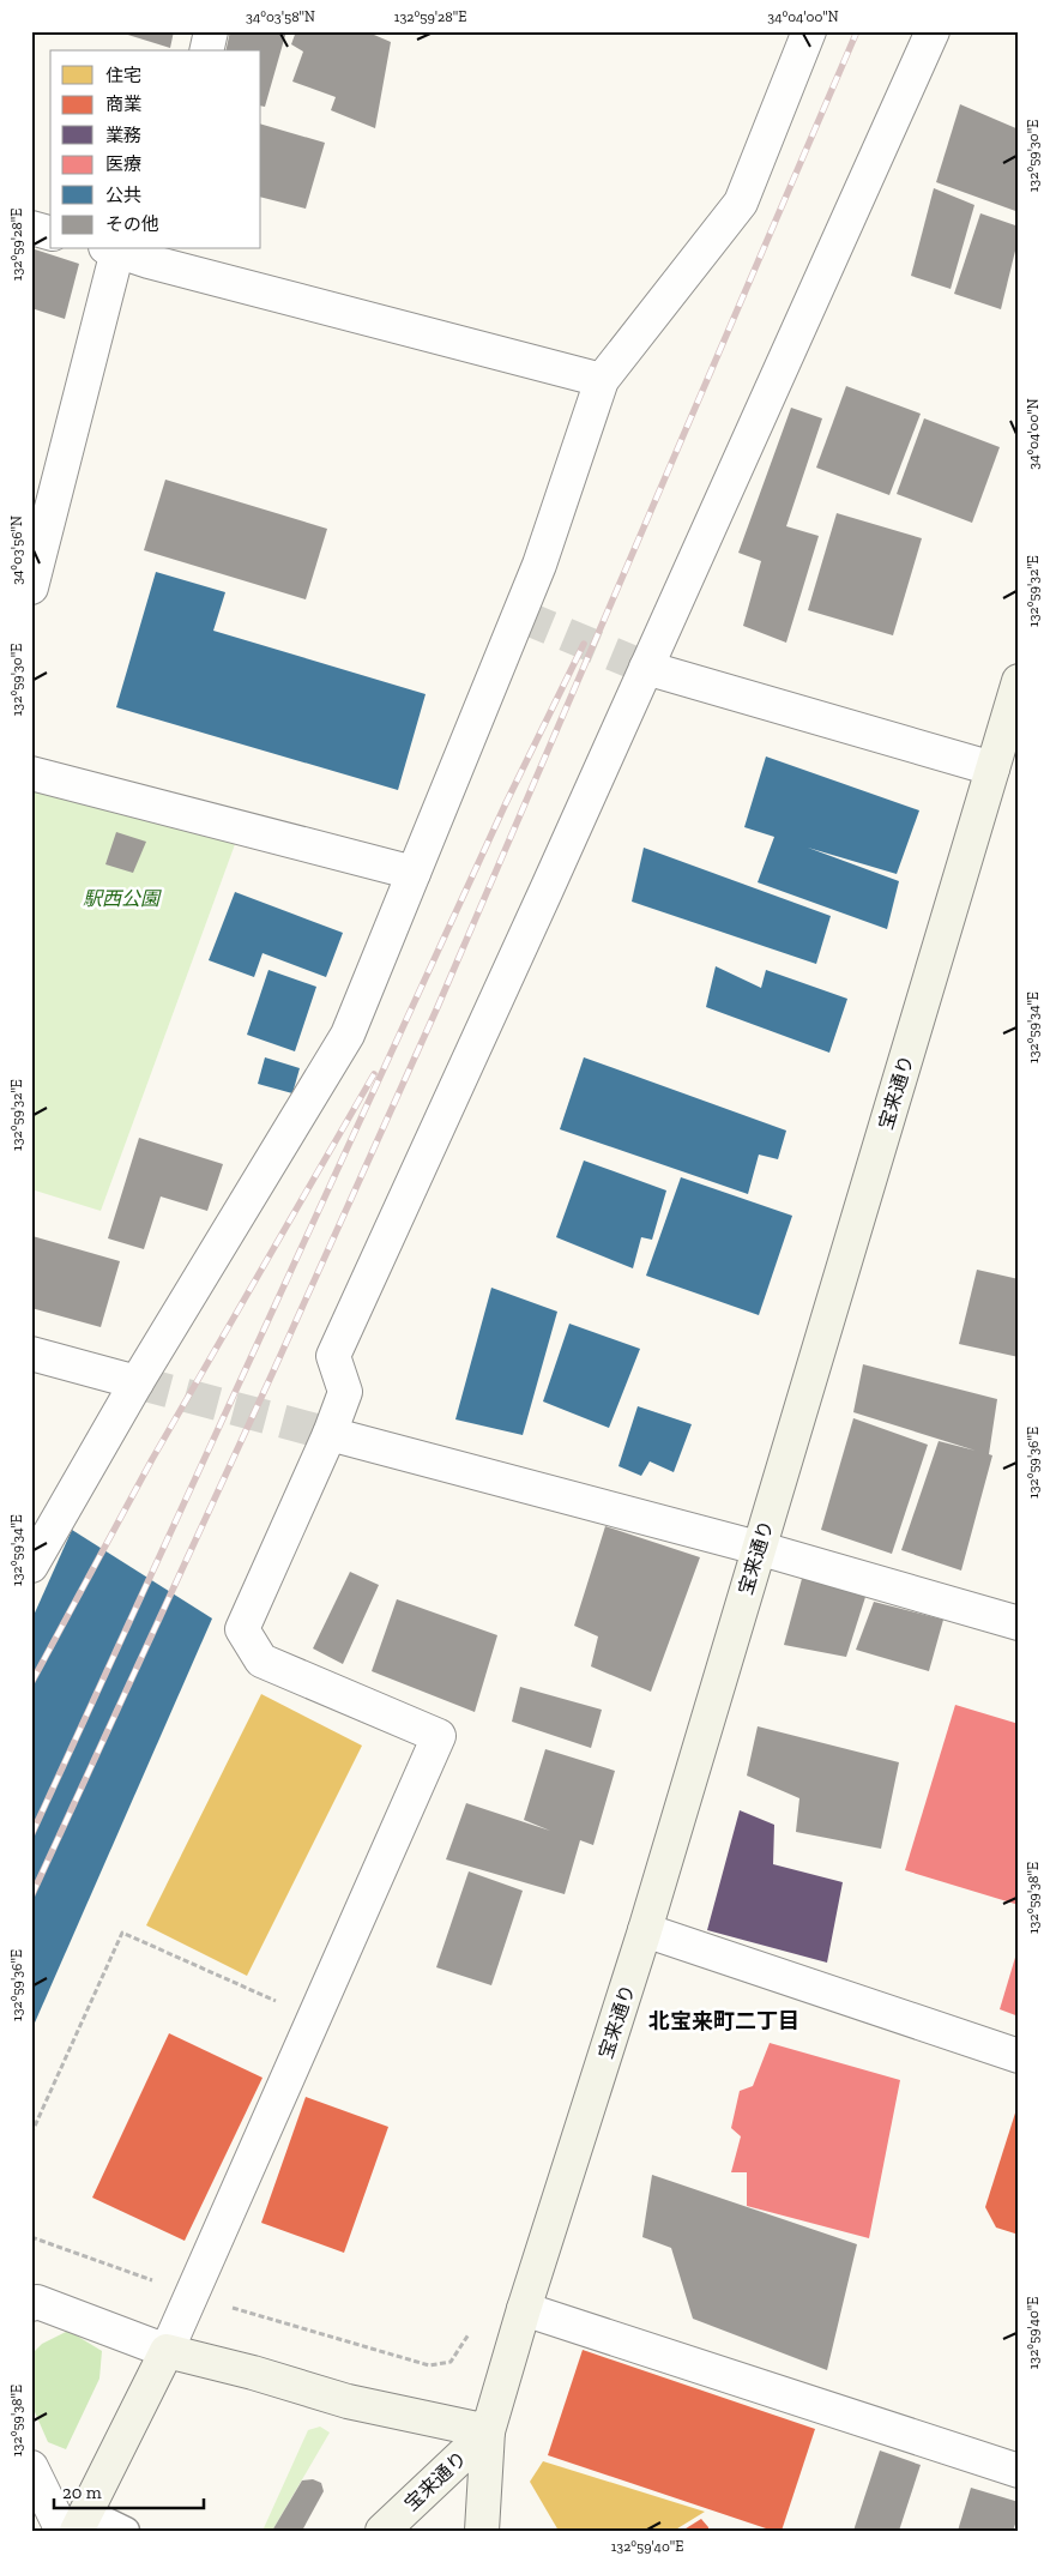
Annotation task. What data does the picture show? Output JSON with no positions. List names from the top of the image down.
{
  "streets": {
    "street": ["宝来通り"]
  },
  "districts": ["北宝来町二丁目"],
  "parks": ["駅西公園"],
  "legend": [
    "住宅",
    "商業",
    "業務",
    "医療",
    "公共",
    "その他"
  ],
  "scale_bar": "20 m",
  "coordinates": [
    "34°03'58\"N",
    "132°59'28\"E",
    "34°04'00\"N",
    "132°59'30\"E",
    "34°03'56\"N",
    "132°59'32\"E",
    "132°59'34\"E",
    "132°59'36\"E",
    "132°59'38\"E",
    "132°59'40\"E"
  ]
}
